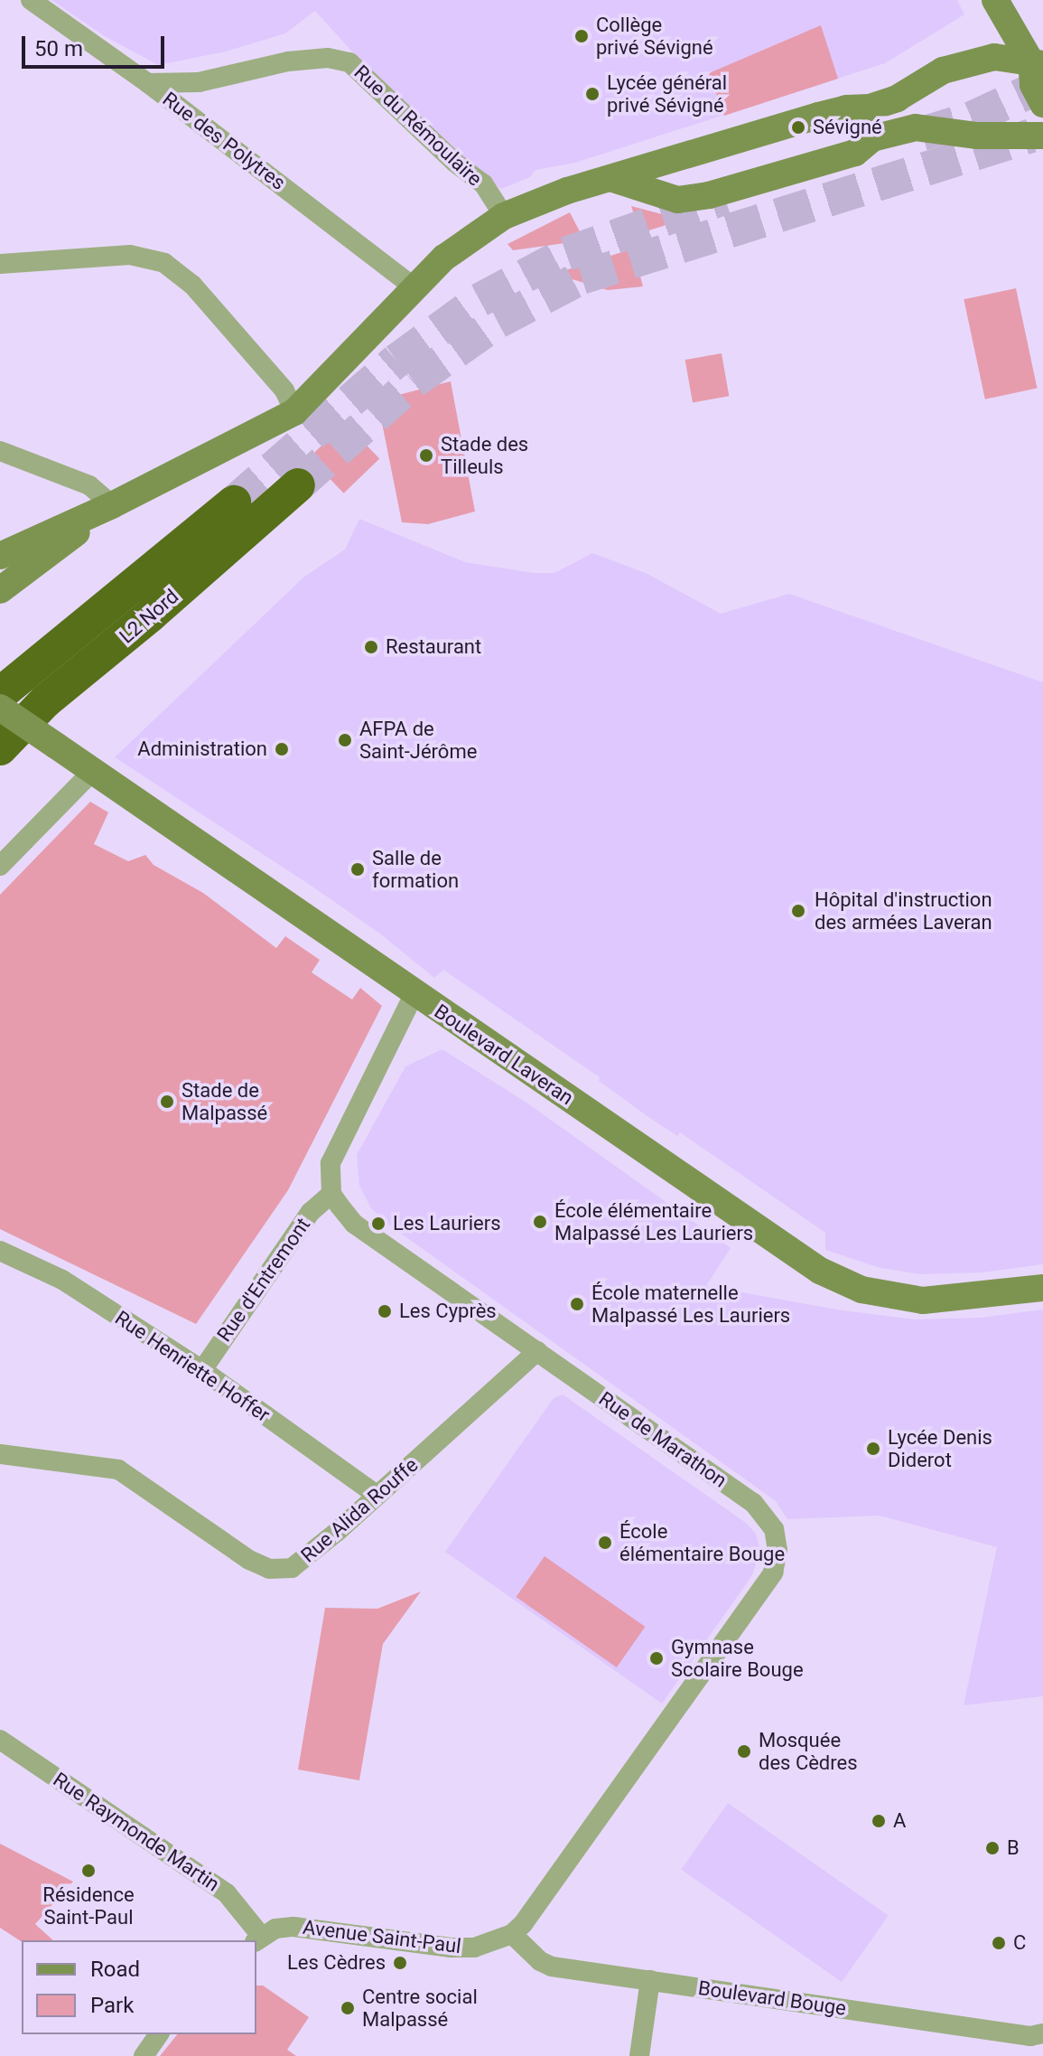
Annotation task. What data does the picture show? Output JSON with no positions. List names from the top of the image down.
{
  "streets": {
    "highway": ["L2 Nord"],
    "street": [
      "Rue du Rémoulaïre",
      "Rue des Polytres",
      "Boulevard Laveran",
      "Rue d'Entremont",
      "Rue Henriette Hoffer",
      "Rue de Marathon",
      "Rue Alida Rouffe",
      "Rue Raymonde Martin",
      "Avenue Saint-Paul",
      "Boulevard Bouge"
    ]
  },
  "crossings": [
    ["Rue du Rémoulaïre", "Rue des Polytres"],
    ["Rue d'Entremont", "Rue Henriette Hoffer"],
    ["Rue d'Entremont", "Rue de Marathon"],
    ["Rue Henriette Hoffer", "Rue Alida Rouffe"],
    ["Rue de Marathon", "Rue Alida Rouffe"],
    ["Rue de Marathon", "Avenue Saint-Paul"],
    ["Rue de Marathon", "Boulevard Bouge"],
    ["Rue Raymonde Martin", "Avenue Saint-Paul"],
    ["Avenue Saint-Paul", "Boulevard Bouge"]
  ],
  "places": [
    "Collège privé Sévigné",
    "Lycée général privé Sévigné",
    "Sévigné",
    "Stade des Tilleuls",
    "Restaurant",
    "AFPA de Saint-Jérôme",
    "Administration",
    "Salle de formation",
    "Hôpital d'instruction des armées Laveran",
    "Stade de Malpassé",
    "École élémentaire Malpassé Les Lauriers",
    "Les Lauriers",
    "École maternelle Malpassé Les Lauriers",
    "Les Cyprès",
    "Lycée Denis Diderot",
    "École élémentaire Bouge",
    "Gymnase Scolaire Bouge",
    "Mosquée des Cèdres",
    "A",
    "B",
    "Résidence Saint-Paul",
    "C",
    "Les Cèdres",
    "Centre social Malpassé"
  ],
  "legend": ["Road", "Park"],
  "scale_bar": "50 m"
}
